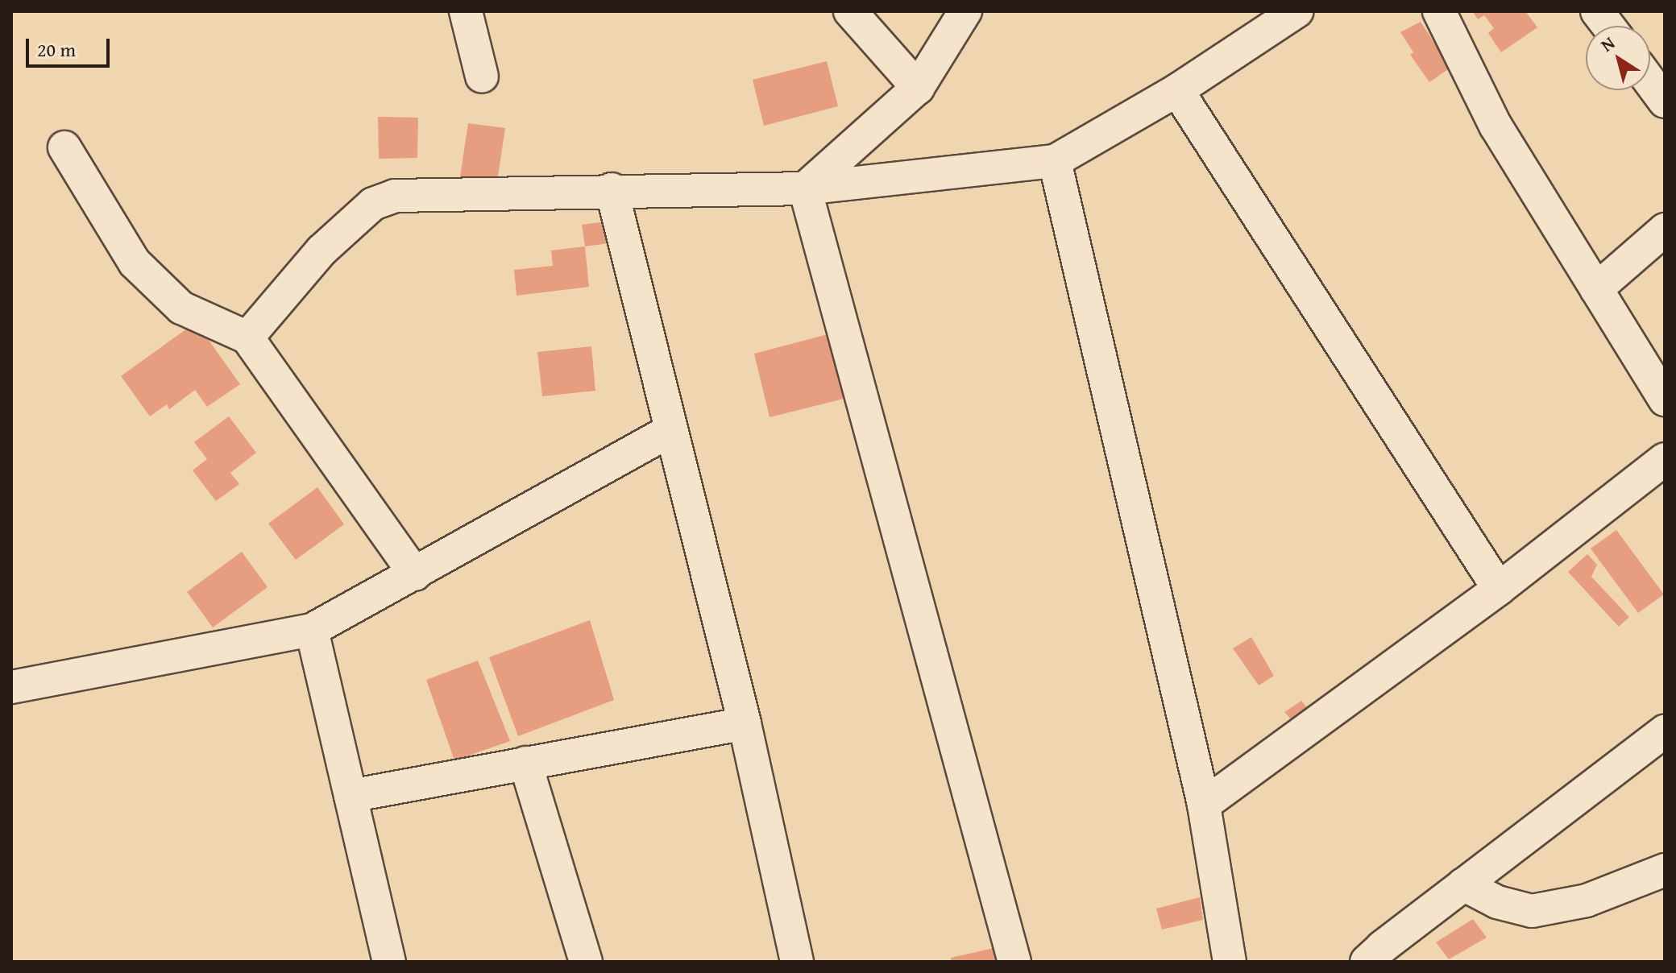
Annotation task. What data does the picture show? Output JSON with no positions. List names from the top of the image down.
{
  "scale_bar": "20 m",
  "north": "top left"
}
